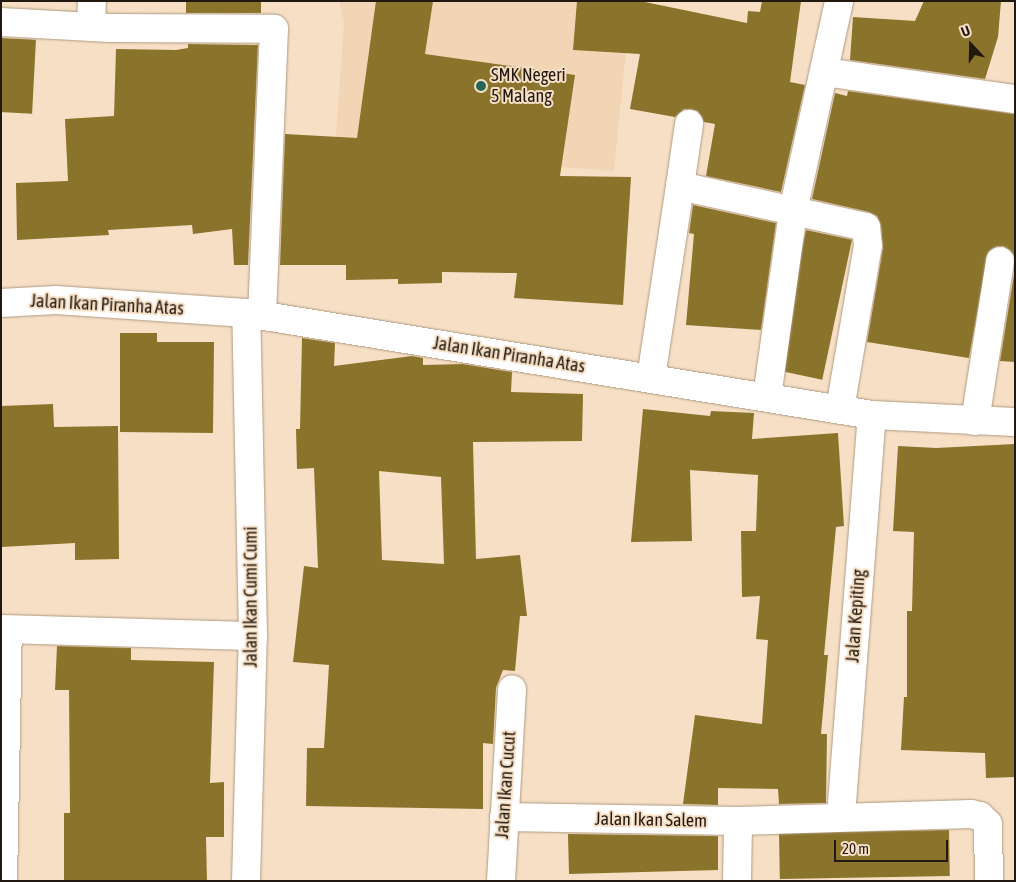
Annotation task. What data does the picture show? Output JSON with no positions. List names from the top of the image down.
{
  "streets": {
    "street": [
      "Jalan Ikan Piranha Atas",
      "Jalan Ikan Cumi Cumi",
      "Jalan Kepiting",
      "Jalan Ikan Cucut",
      "Jalan Ikan Salem"
    ]
  },
  "crossings": [
    ["Jalan Ikan Piranha Atas", "Jalan Ikan Cumi Cumi"],
    ["Jalan Ikan Piranha Atas", "Jalan Kepiting"],
    ["Jalan Ikan Cucut", "Jalan Ikan Salem"]
  ],
  "places": ["SMK Negeri 5 Malang"],
  "scale_bar": "20 m",
  "north": "top"
}
